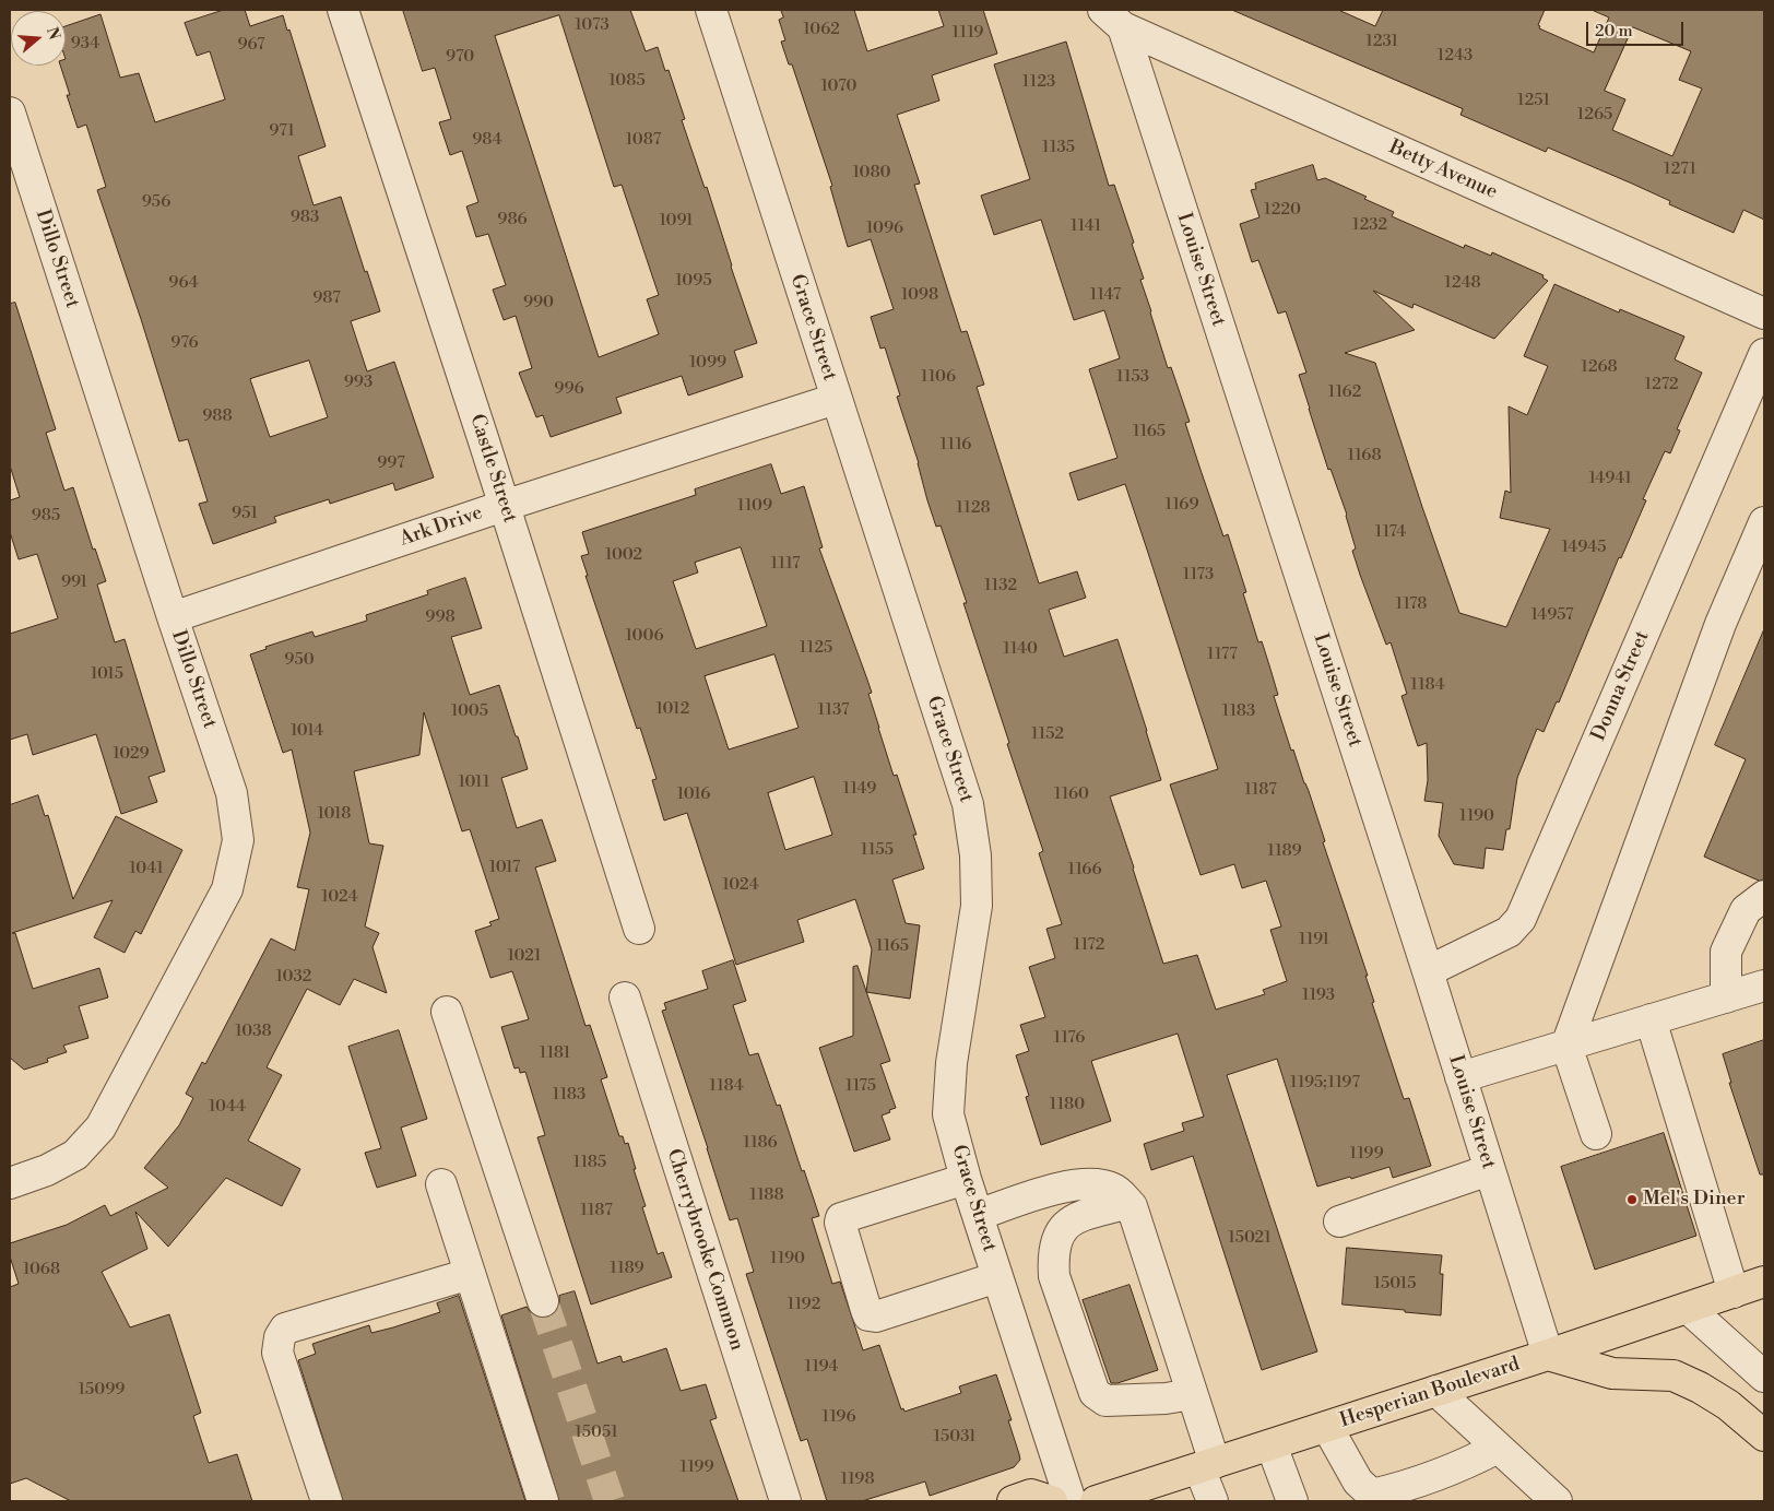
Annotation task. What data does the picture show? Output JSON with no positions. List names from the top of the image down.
{
  "streets": {
    "main road": ["Hesperian Boulevard"],
    "street": [
      "Betty Avenue",
      "Dillo Street",
      "Louise Street",
      "Grace Street",
      "Castle Street",
      "Ark Drive",
      "Donna Street",
      "Cherrybrooke Common"
    ]
  },
  "crossings": [
    ["Betty Avenue", "Louise Street"],
    ["Dillo Street", "Ark Drive"],
    ["Louise Street", "Donna Street"],
    ["Louise Street", "Hesperian Boulevard"],
    ["Grace Street", "Ark Drive"],
    ["Castle Street", "Ark Drive"]
  ],
  "places": ["Mel's Diner"],
  "house_numbers": [
    "1073",
    "1062",
    "1119",
    "1231",
    "934",
    "967",
    "1243",
    "970",
    "1085",
    "1123",
    "1070",
    "1251",
    "1265",
    "971",
    "984",
    "1087",
    "1135",
    "1271",
    "1080",
    "956",
    "1220",
    "983",
    "986",
    "1091",
    "1232",
    "1141",
    "1096",
    "1095",
    "964",
    "1248",
    "1098",
    "1147",
    "987",
    "990",
    "976",
    "1099",
    "1268",
    "1106",
    "1153",
    "993",
    "1272",
    "996",
    "1162",
    "988",
    "1165",
    "1116",
    "1168",
    "997",
    "14941",
    "1169",
    "1109",
    "1128",
    "951",
    "985",
    "1174",
    "14945",
    "1002",
    "1117",
    "1173",
    "991",
    "1132",
    "1178",
    "14957",
    "998",
    "1006",
    "1125",
    "1140",
    "1177",
    "950",
    "1015",
    "1184",
    "1012",
    "1137",
    "1005",
    "1183",
    "1014",
    "1152",
    "1029",
    "1011",
    "1149",
    "1187",
    "1016",
    "1160",
    "1018",
    "1190",
    "1155",
    "1189",
    "1017",
    "1041",
    "1166",
    "1024",
    "1024",
    "1191",
    "1172",
    "1165",
    "1021",
    "1032",
    "1193",
    "1038",
    "1176",
    "1181",
    "1195;1197",
    "1184",
    "1175",
    "1183",
    "1180",
    "1044",
    "1186",
    "1199",
    "1185",
    "1188",
    "1187",
    "15021",
    "1190",
    "1189",
    "1068",
    "15015",
    "1192",
    "1194",
    "15099",
    "1196",
    "15051",
    "15031",
    "1199",
    "1198"
  ],
  "scale_bar": "20 m",
  "north": "right"
}
